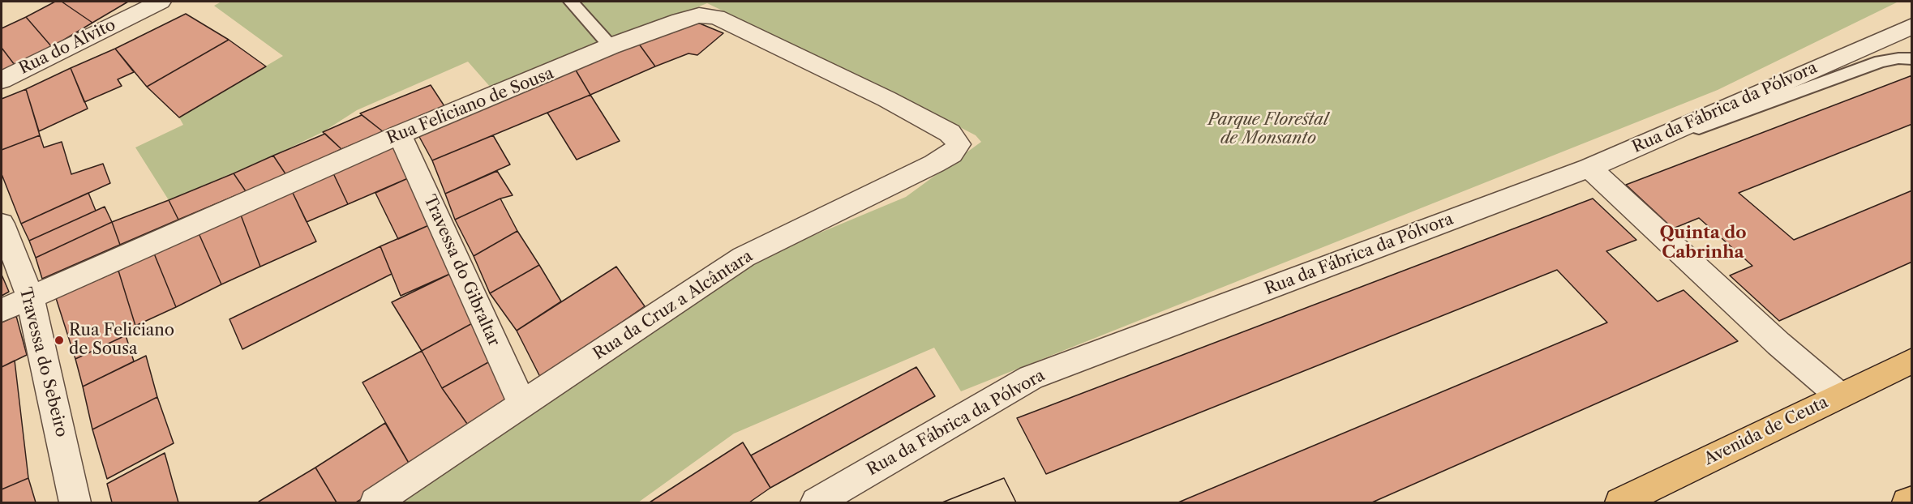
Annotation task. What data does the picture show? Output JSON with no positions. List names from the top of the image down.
{
  "streets": {
    "highway": ["Avenida de Ceuta"],
    "street": [
      "Rua do Alvito",
      "Rua Feliciano de Sousa",
      "Rua da Fábrica da Pólvora",
      "Travessa do Gibraltar",
      "Rua da Cruz a Alcântara",
      "Travessa do Sebeiro"
    ]
  },
  "crossings": [
    ["Rua Feliciano de Sousa", "Travessa do Gibraltar"],
    ["Rua Feliciano de Sousa", "Rua da Cruz a Alcântara"],
    ["Rua Feliciano de Sousa", "Travessa do Sebeiro"],
    ["Travessa do Gibraltar", "Rua da Cruz a Alcântara"]
  ],
  "districts": ["Quinta do Cabrinha"],
  "parks": ["Parque Florestal de Monsanto"],
  "places": ["Rua Feliciano de Sousa"]
}
